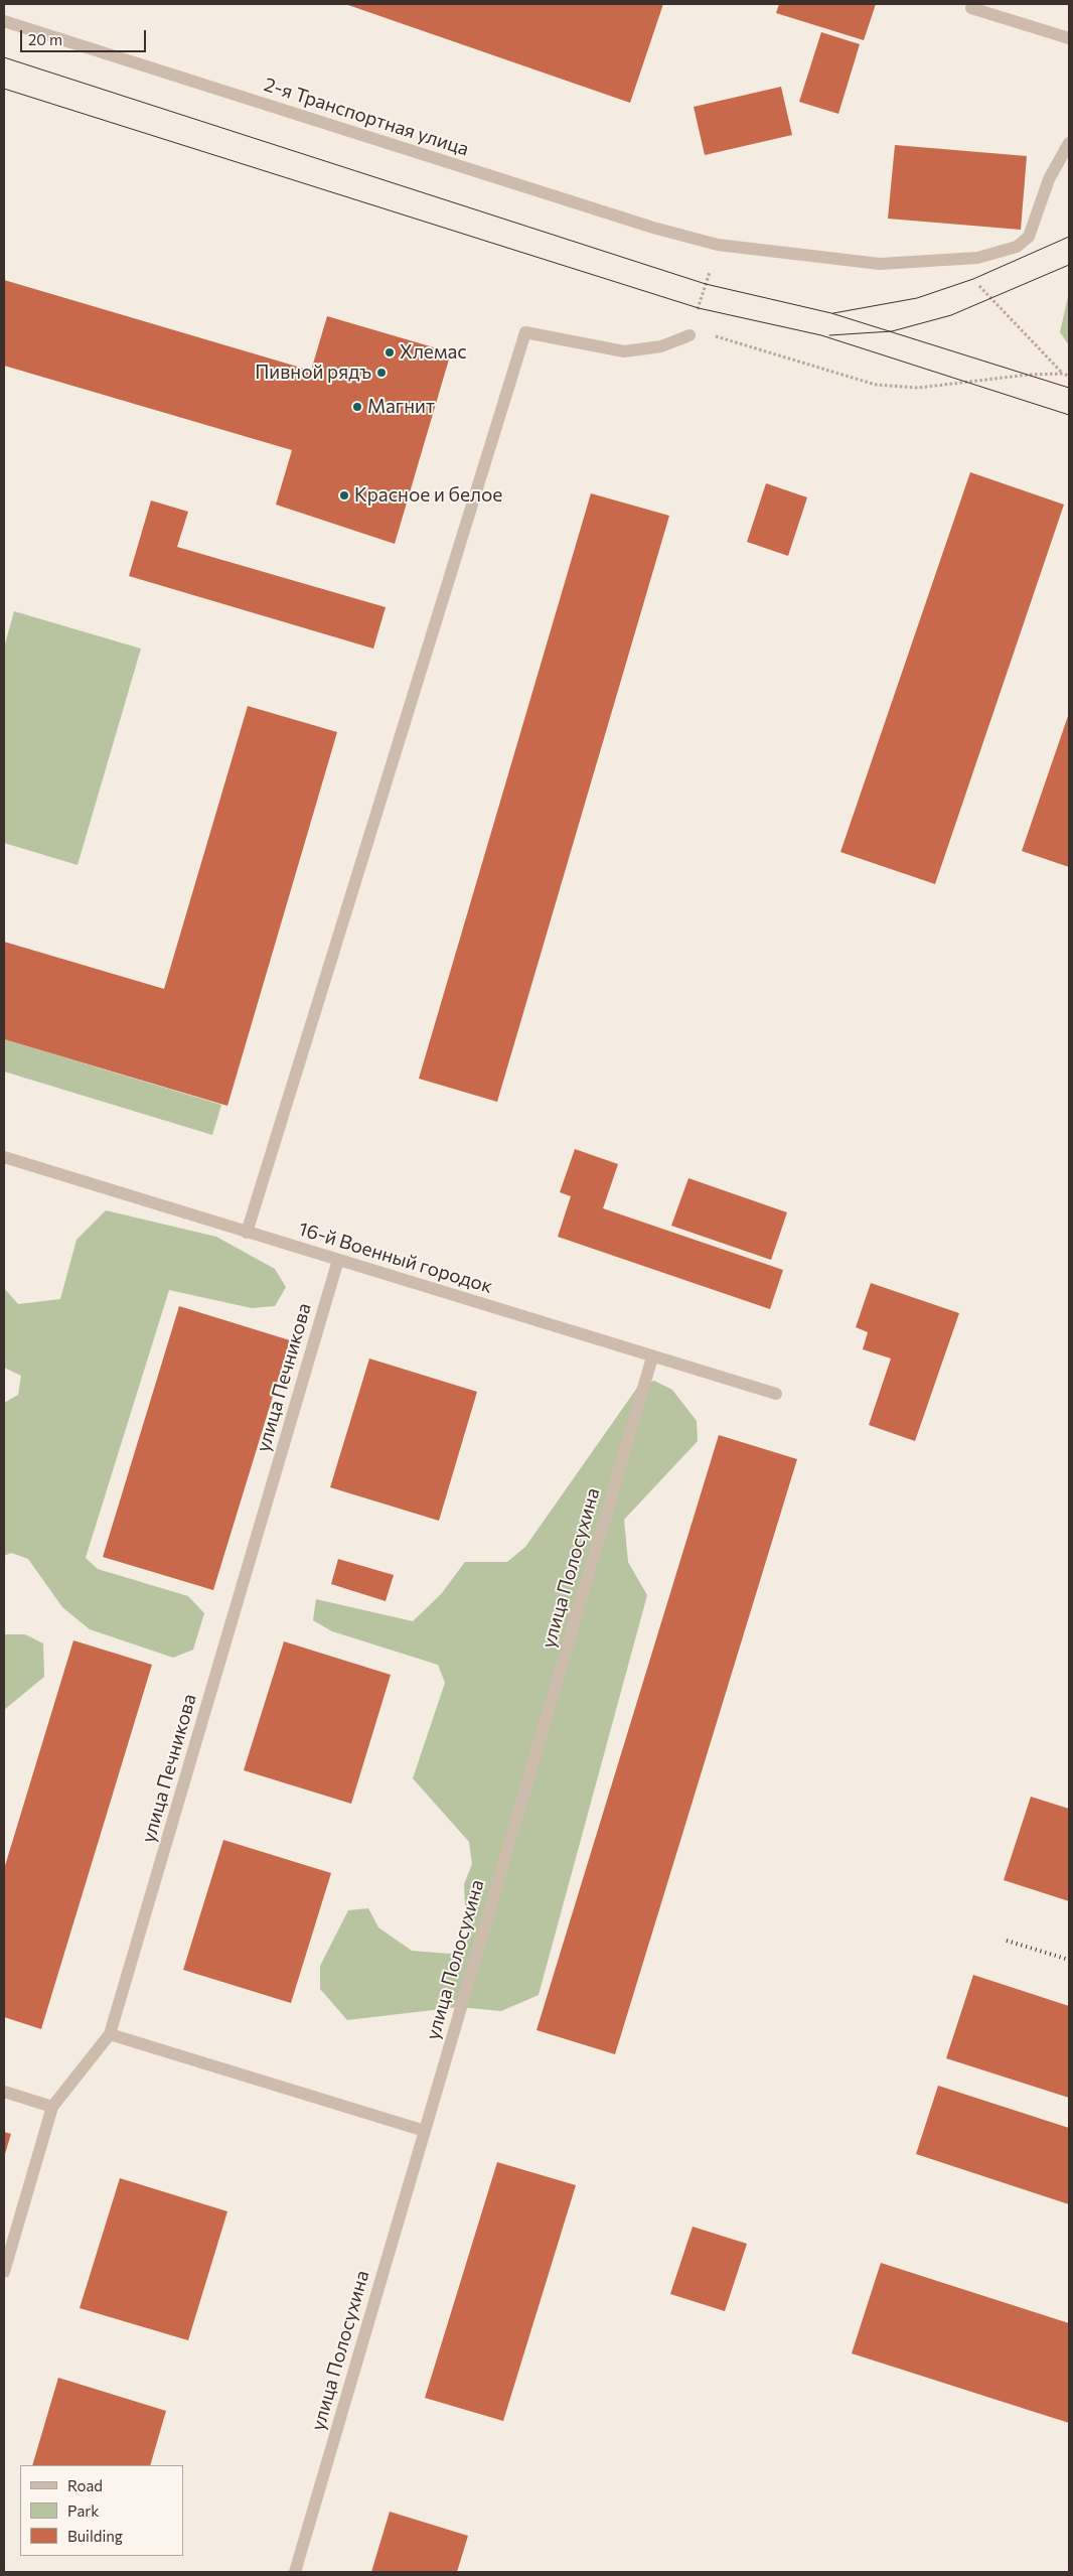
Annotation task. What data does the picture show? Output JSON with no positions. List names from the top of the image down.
{
  "streets": {
    "street": [
      "2-я Транспортная улица",
      "16-й Военный городок",
      "улица Печникова",
      "улица Полосухина"
    ]
  },
  "crossings": [
    ["16-й Военный городок", "улица Печникова"],
    ["16-й Военный городок", "улица Полосухина"]
  ],
  "places": [
    "Хлемас",
    "Пивной рядъ",
    "Магнит",
    "Красное и белое"
  ],
  "legend": ["Road", "Park", "Building"],
  "scale_bar": "20 m"
}
